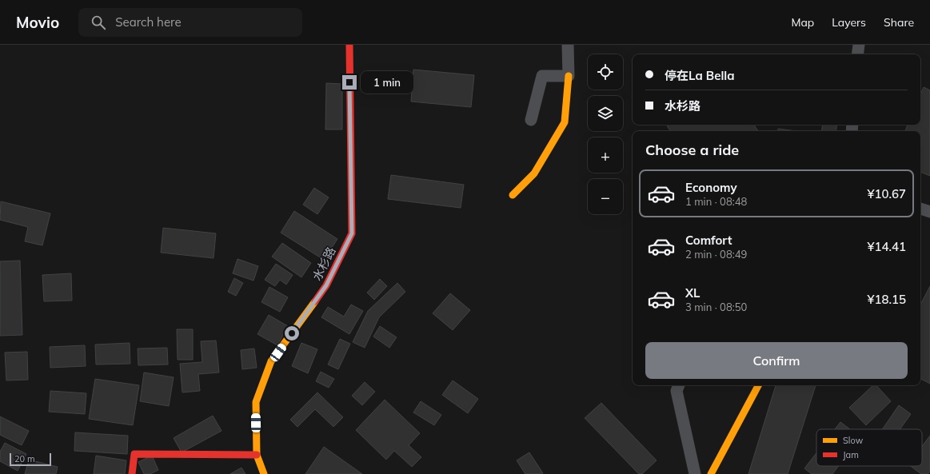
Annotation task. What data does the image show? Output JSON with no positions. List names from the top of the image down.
{
  "streets": {
    "street": ["水杉路"]
  },
  "legend": ["Slow", "Jam"],
  "scale_bar": "20 m",
  "page": {
    "header": "Movio",
    "search": "Search here",
    "nav": ["Map", "Layers", "Share"],
    "map_buttons": ["+", "−"],
    "banner": ["停在La Bella", "水杉路"],
    "bubble": "1 min",
    "heading": "Choose a ride",
    "list": [
      {
        "name": "Economy",
        "note": "1 min · 08:48",
        "value": "¥10.67"
      },
      {
        "name": "Comfort",
        "note": "2 min · 08:49",
        "value": "¥14.41"
      },
      {
        "name": "XL",
        "note": "3 min · 08:50",
        "value": "¥18.15"
      }
    ],
    "buttons": "Confirm",
    "scale": "20 m"
  }
}
